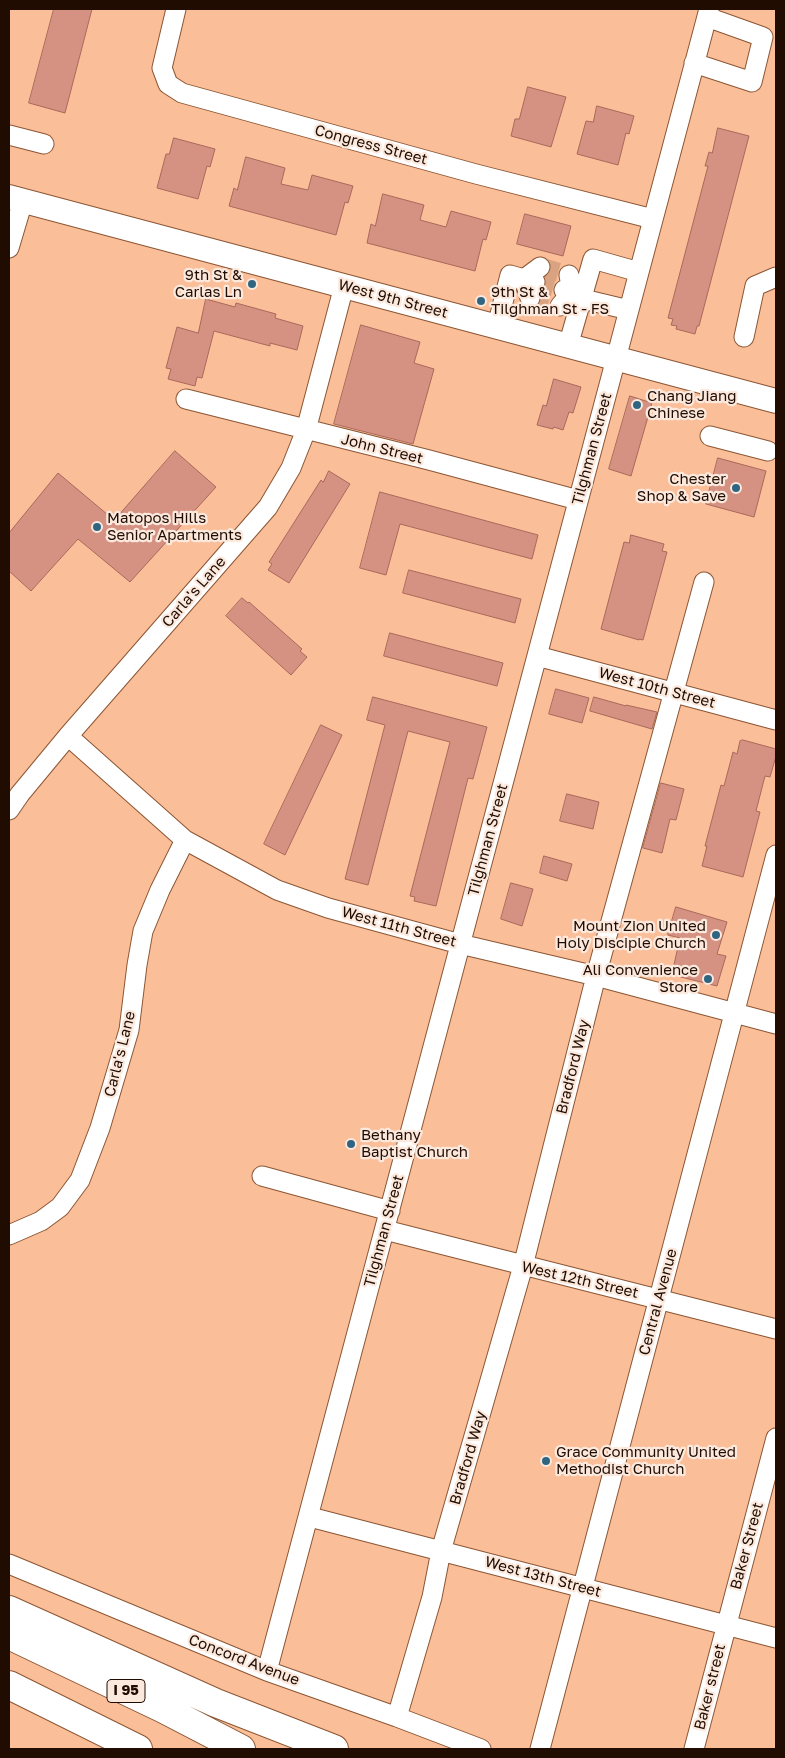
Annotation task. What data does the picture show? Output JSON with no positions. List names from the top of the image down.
{
  "streets": {
    "highway": ["I 95"],
    "main road": ["West 9th Street"],
    "street": [
      "Congress Street",
      "John Street",
      "Tilghman Street",
      "Carla's Lane",
      "West 10th Street",
      "West 11th Street",
      "Bradford Way",
      "West 12th Street",
      "Central Avenue",
      "Baker Street",
      "West 13th Street",
      "Concord Avenue",
      "Baker street"
    ]
  },
  "crossings": [
    ["Congress Street", "Tilghman Street"],
    ["West 9th Street", "Tilghman Street"],
    ["West 9th Street", "Carla's Lane"],
    ["John Street", "Tilghman Street"],
    ["John Street", "Carla's Lane"],
    ["Tilghman Street", "West 10th Street"],
    ["Tilghman Street", "West 11th Street"],
    ["Tilghman Street", "West 12th Street"],
    ["Tilghman Street", "West 13th Street"],
    ["Tilghman Street", "Concord Avenue"],
    ["Carla's Lane", "West 11th Street"],
    ["West 10th Street", "Bradford Way"],
    ["West 11th Street", "Bradford Way"],
    ["West 11th Street", "Central Avenue"],
    ["Bradford Way", "West 12th Street"],
    ["Bradford Way", "West 13th Street"],
    ["Bradford Way", "Concord Avenue"],
    ["West 12th Street", "Central Avenue"],
    ["Central Avenue", "West 13th Street"],
    ["Baker Street", "West 13th Street"],
    ["Baker Street", "Baker street"],
    ["West 13th Street", "Baker street"]
  ],
  "places": [
    "9th St & Carlas Ln",
    "9th St & Tilghman St - FS",
    "Chang Jiang Chinese",
    "Chester Shop & Save",
    "Matopos Hills Senior Apartments",
    "Mount Zion United Holy Disciple Church",
    "Ali Convenience Store",
    "Bethany Baptist Church",
    "Grace Community United Methodist Church"
  ]
}
